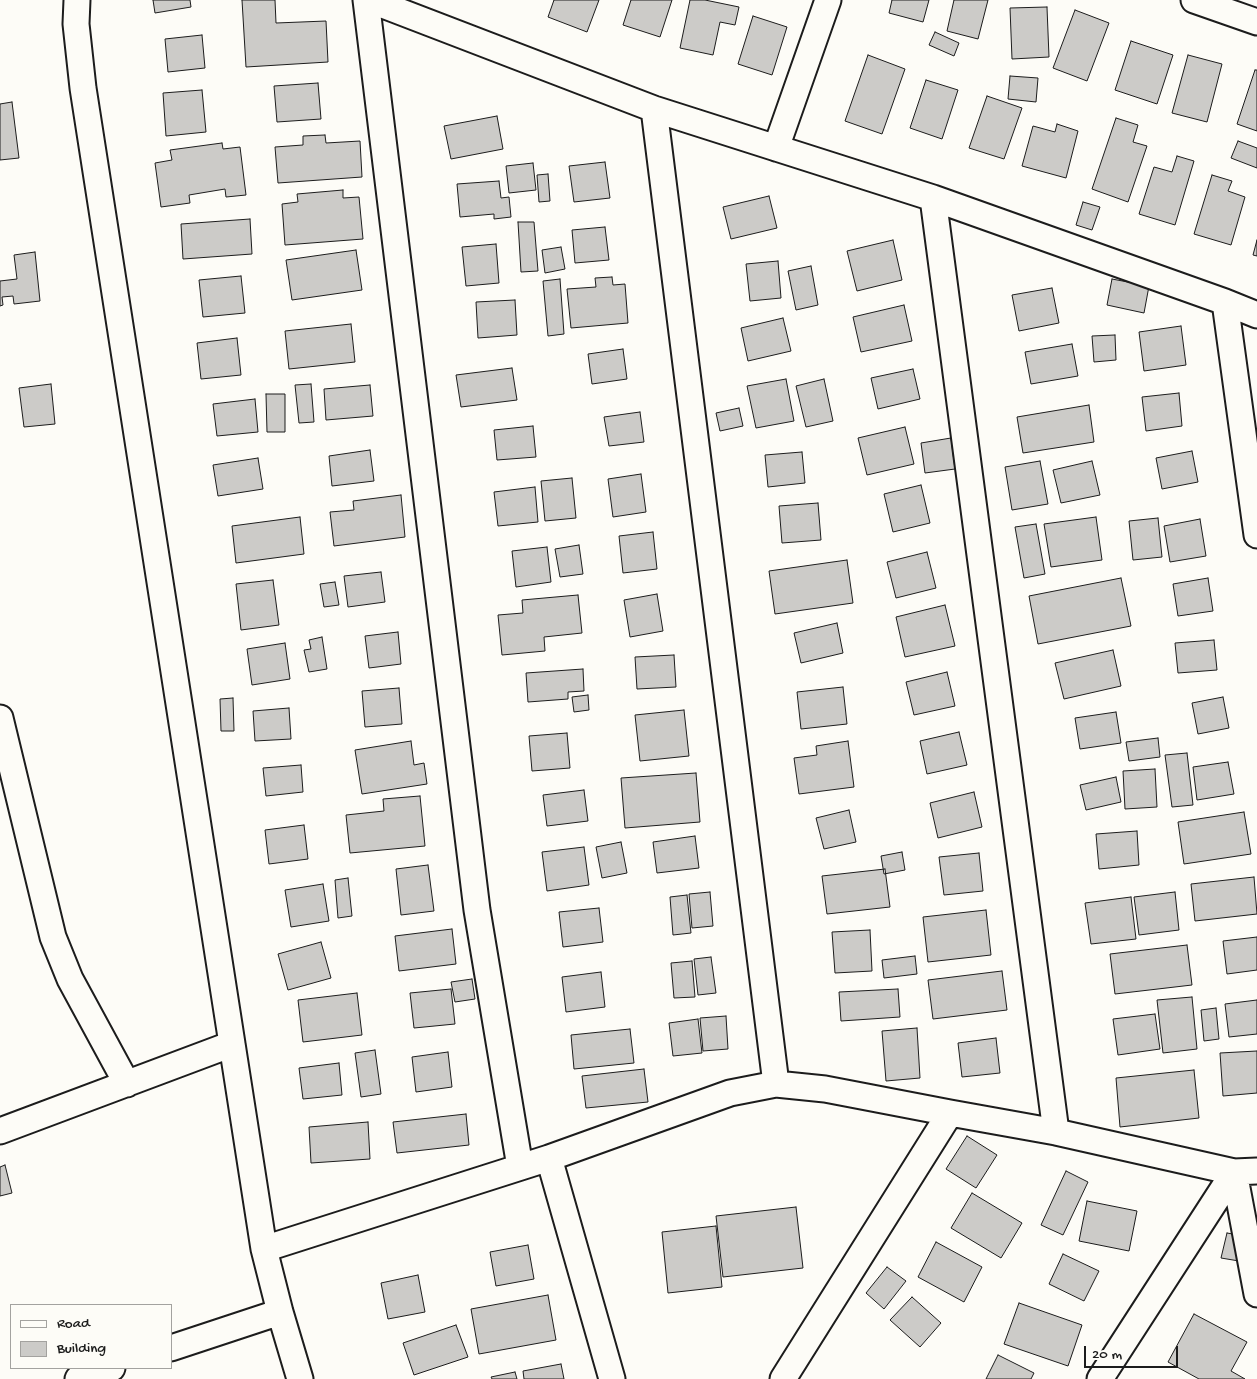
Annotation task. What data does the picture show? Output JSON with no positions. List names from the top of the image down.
{
  "legend": ["Road", "Building"],
  "scale_bar": "20 m"
}
